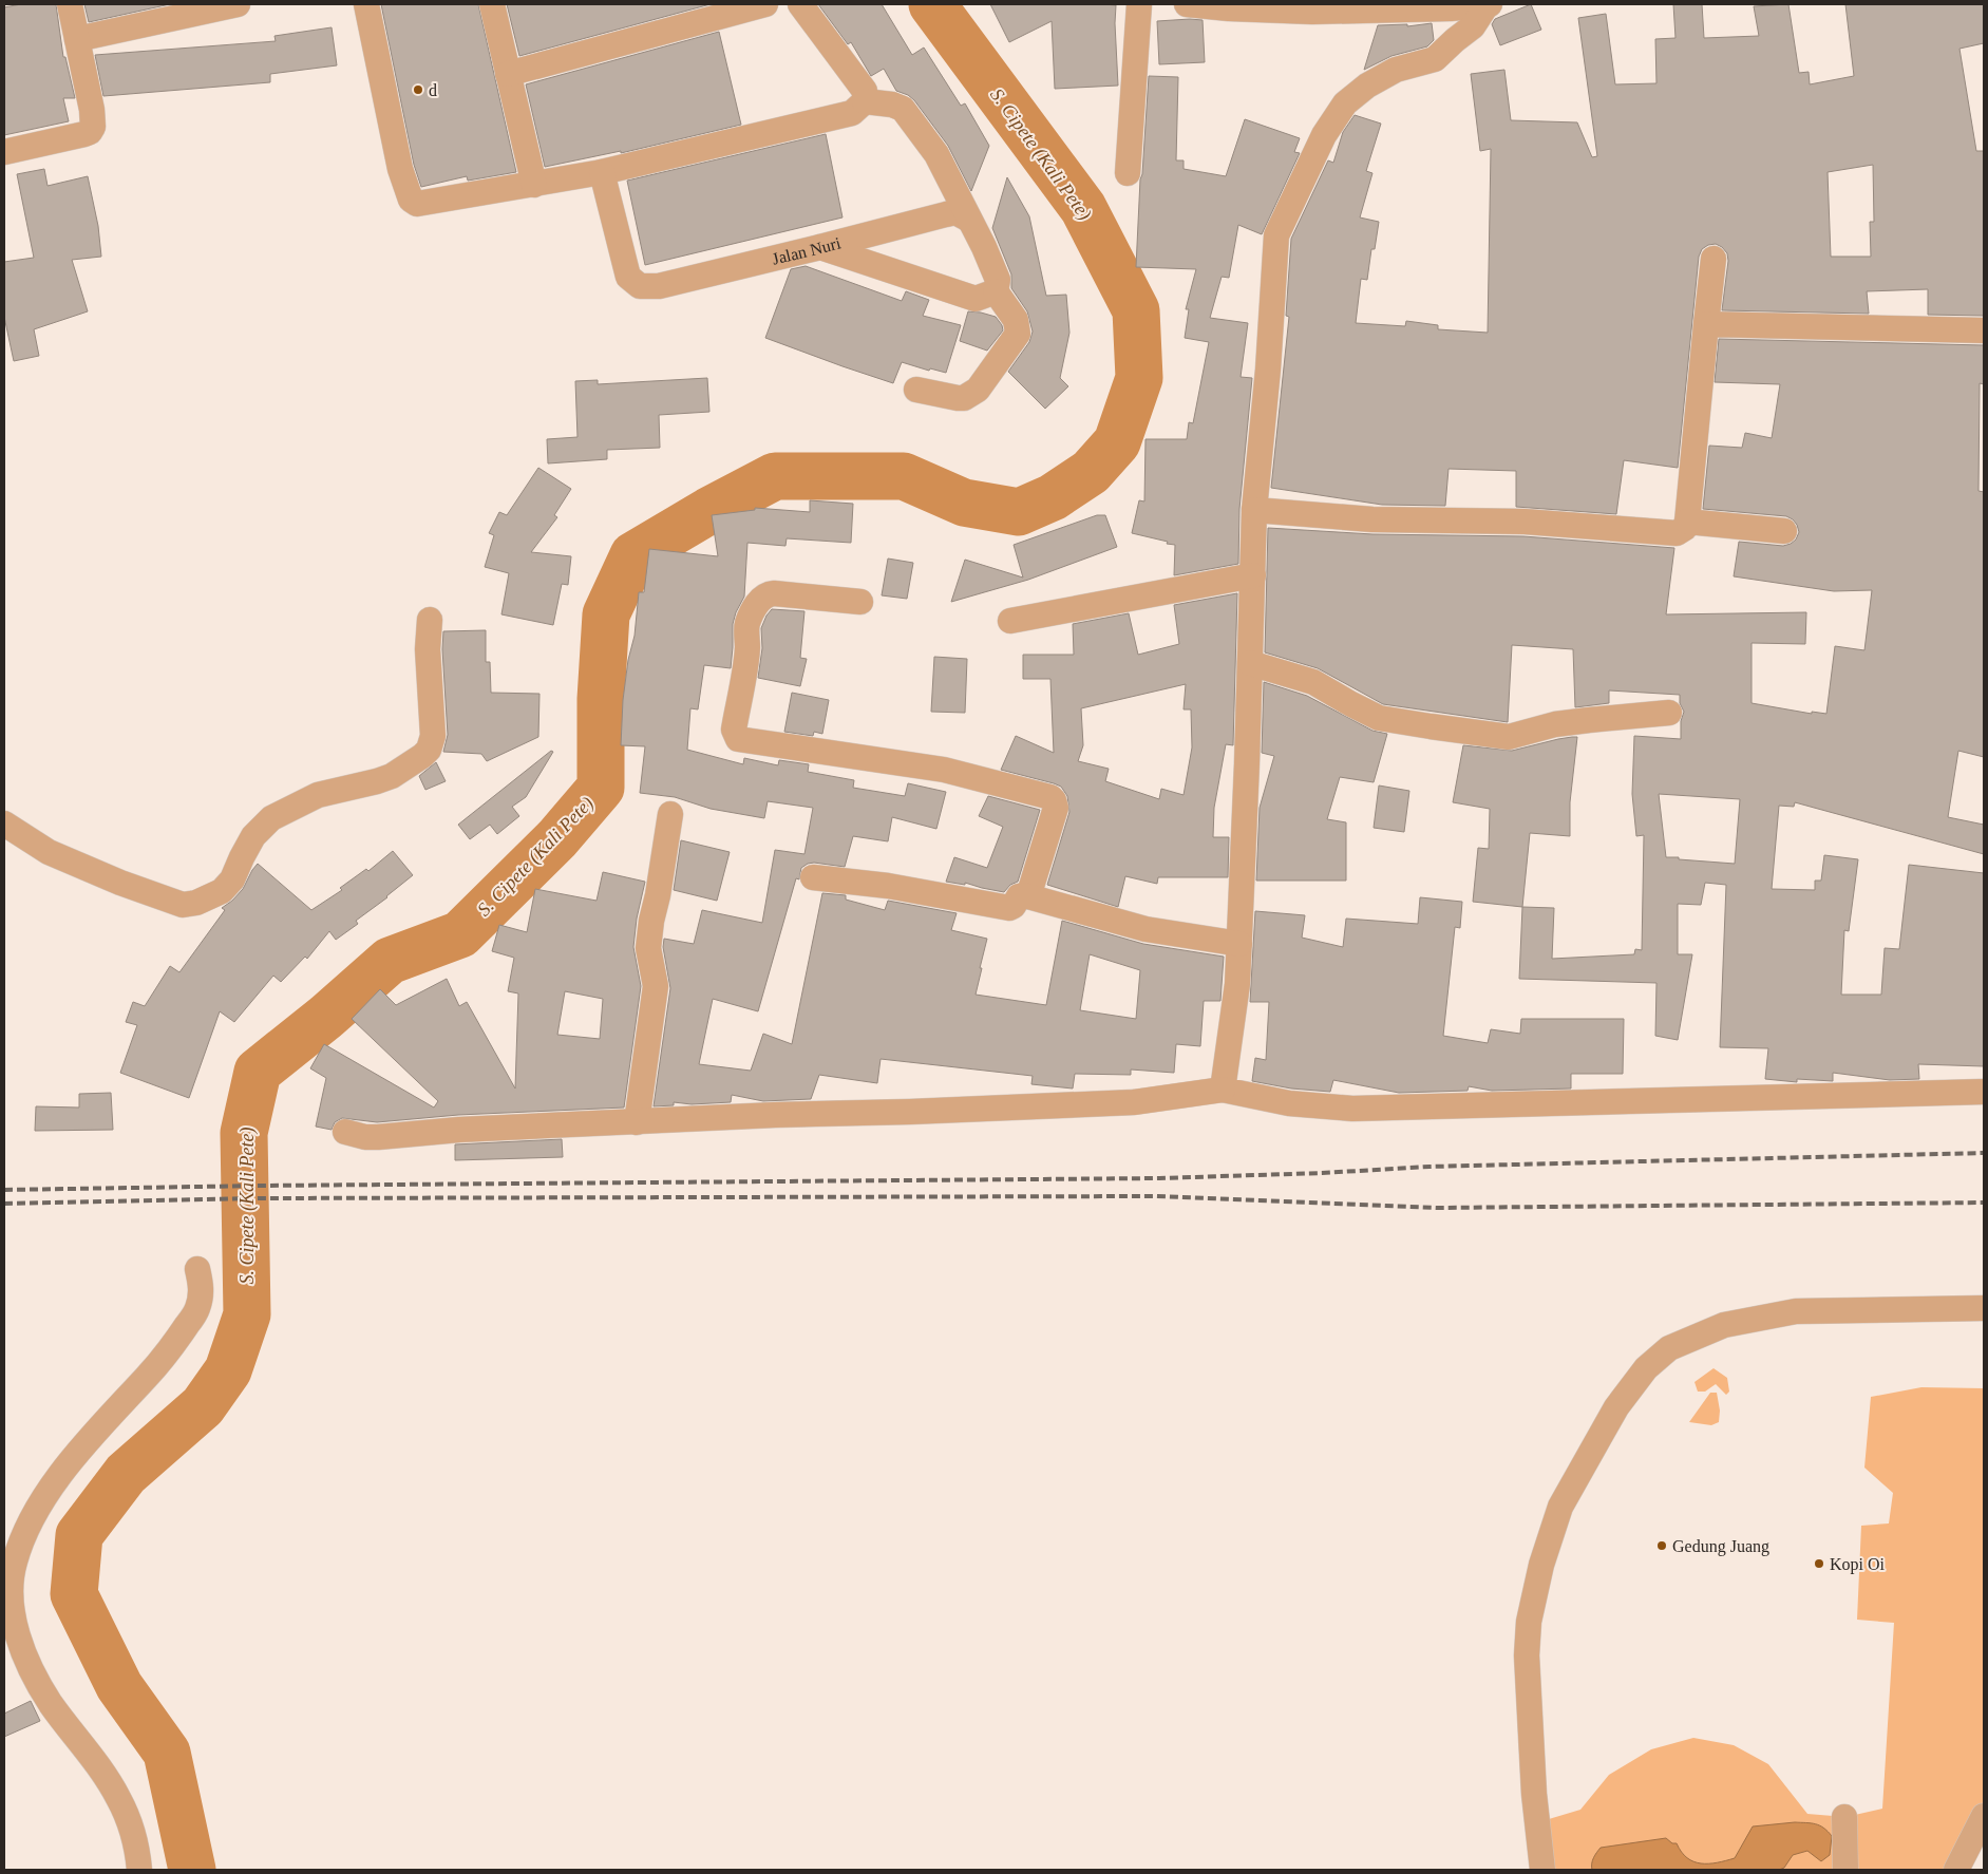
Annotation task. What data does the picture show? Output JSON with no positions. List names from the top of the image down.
{
  "streets": {
    "street": ["Jalan Nuri"]
  },
  "water": ["S. Cipete (Kali Pete)"],
  "places": ["d", "Gedung Juang", "Kopi Oi"]
}
